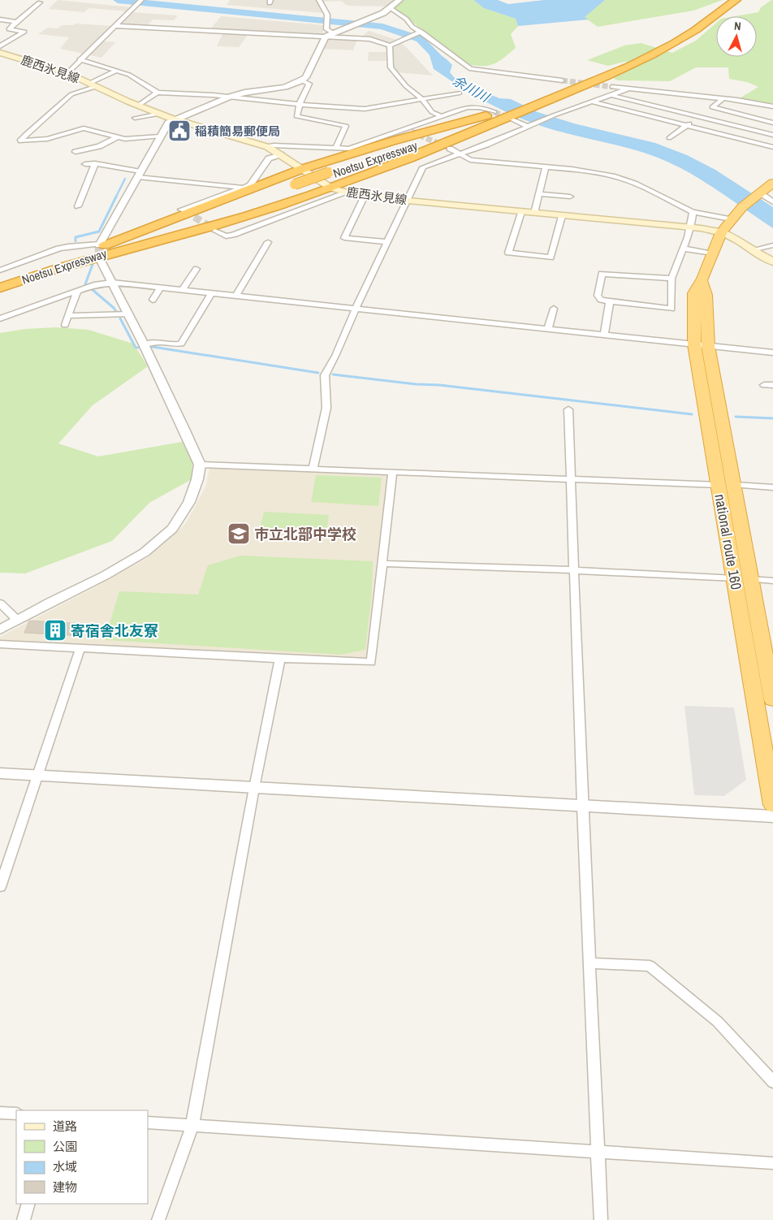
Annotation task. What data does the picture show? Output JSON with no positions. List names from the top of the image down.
{
  "streets": {
    "highway": ["Noetsu Expressway", "national route 160"],
    "main road": ["鹿西氷見線"]
  },
  "crossings": [
    ["鹿西氷見線", "national route 160"]
  ],
  "water": ["余川川"],
  "places": {
    "public building": ["稲積簡易郵便局"],
    "school or university": ["市立北部中学校"],
    "building": ["寄宿舎北友寮"]
  },
  "legend": [
    "道路",
    "公園",
    "水域",
    "建物"
  ],
  "north": "top"
}
